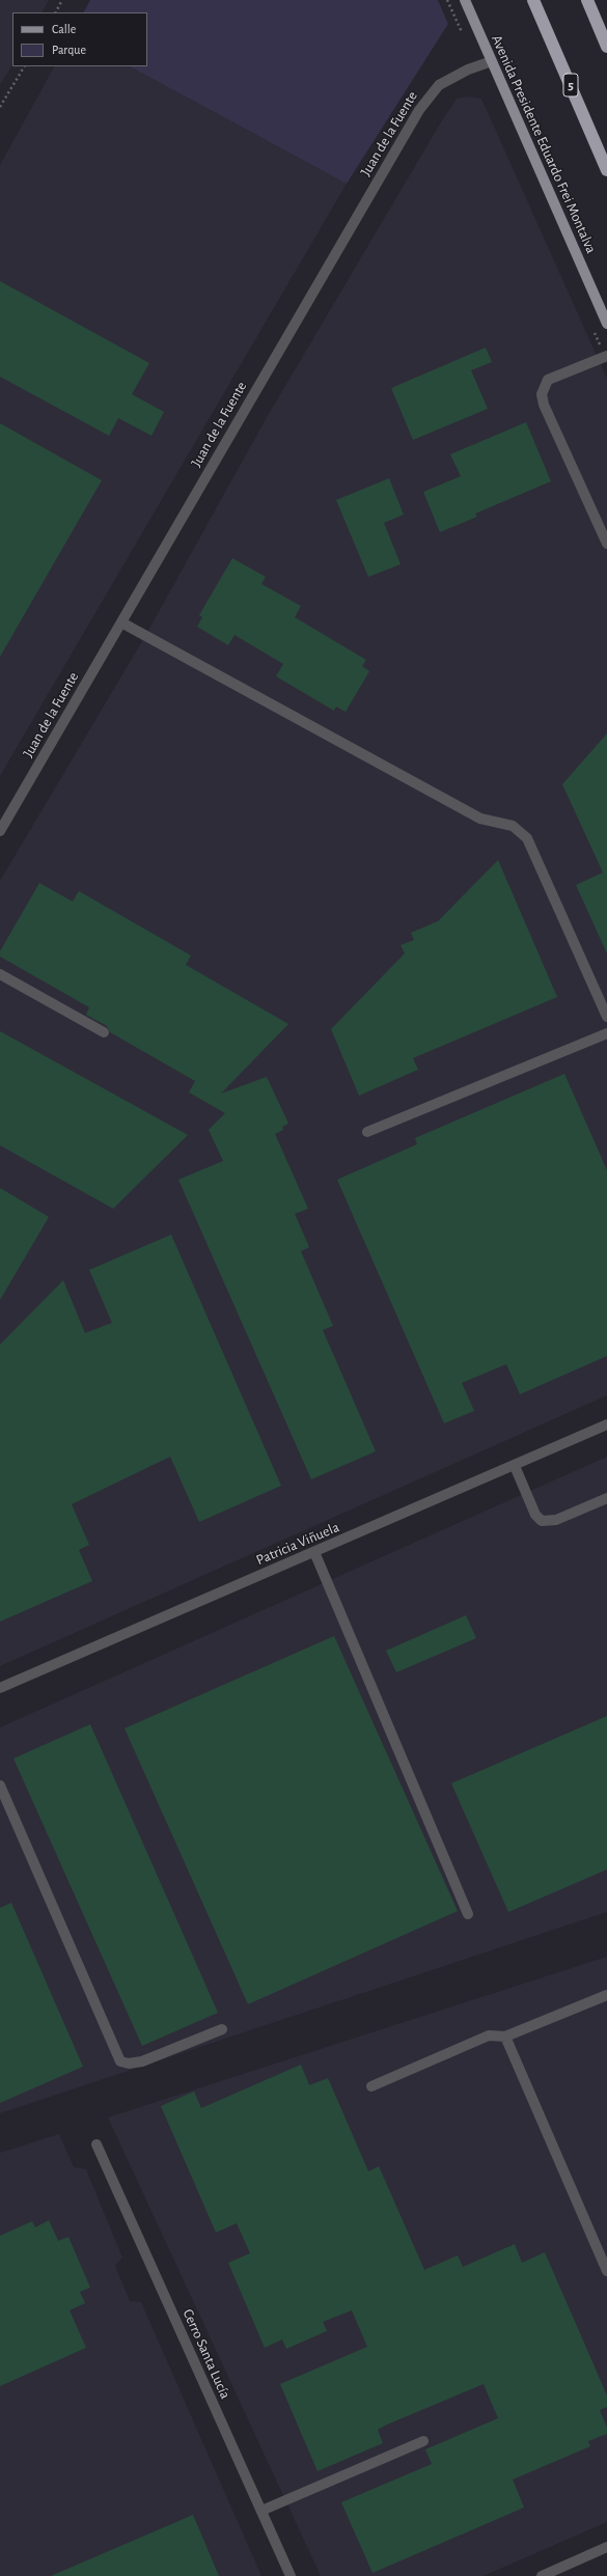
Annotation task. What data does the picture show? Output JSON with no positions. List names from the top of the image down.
{
  "streets": {
    "highway": ["5"],
    "main road": ["Avenida Presidente Eduardo Frei Montalva"],
    "street": ["Juan de la Fuente", "Patricia Viñuela", "Cerro Santa Lucía"]
  },
  "crossings": [
    ["Juan de la Fuente", "Avenida Presidente Eduardo Frei Montalva"]
  ],
  "legend": ["Calle", "Parque"]
}
